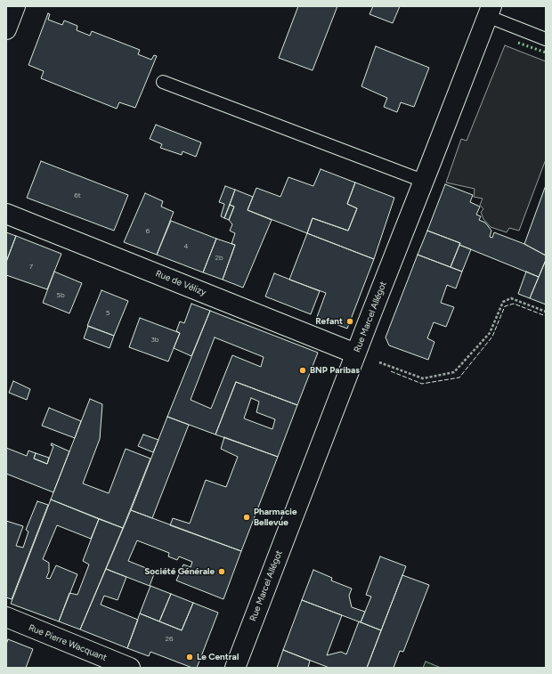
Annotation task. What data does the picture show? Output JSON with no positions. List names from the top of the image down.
{
  "streets": {
    "main road": ["Rue de Vélizy", "Rue Marcel Allégot", "Rue Pierre Wacquant"]
  },
  "crossings": [
    ["Rue de Vélizy", "Rue Marcel Allégot"]
  ],
  "places": [
    "Refant",
    "BNP Paribas",
    "Pharmacie Bellevue",
    "Société Générale",
    "Le Central"
  ],
  "house_numbers": [
    "6t",
    "6",
    "4",
    "2b",
    "7",
    "5b",
    "5",
    "3b",
    "26"
  ]
}
